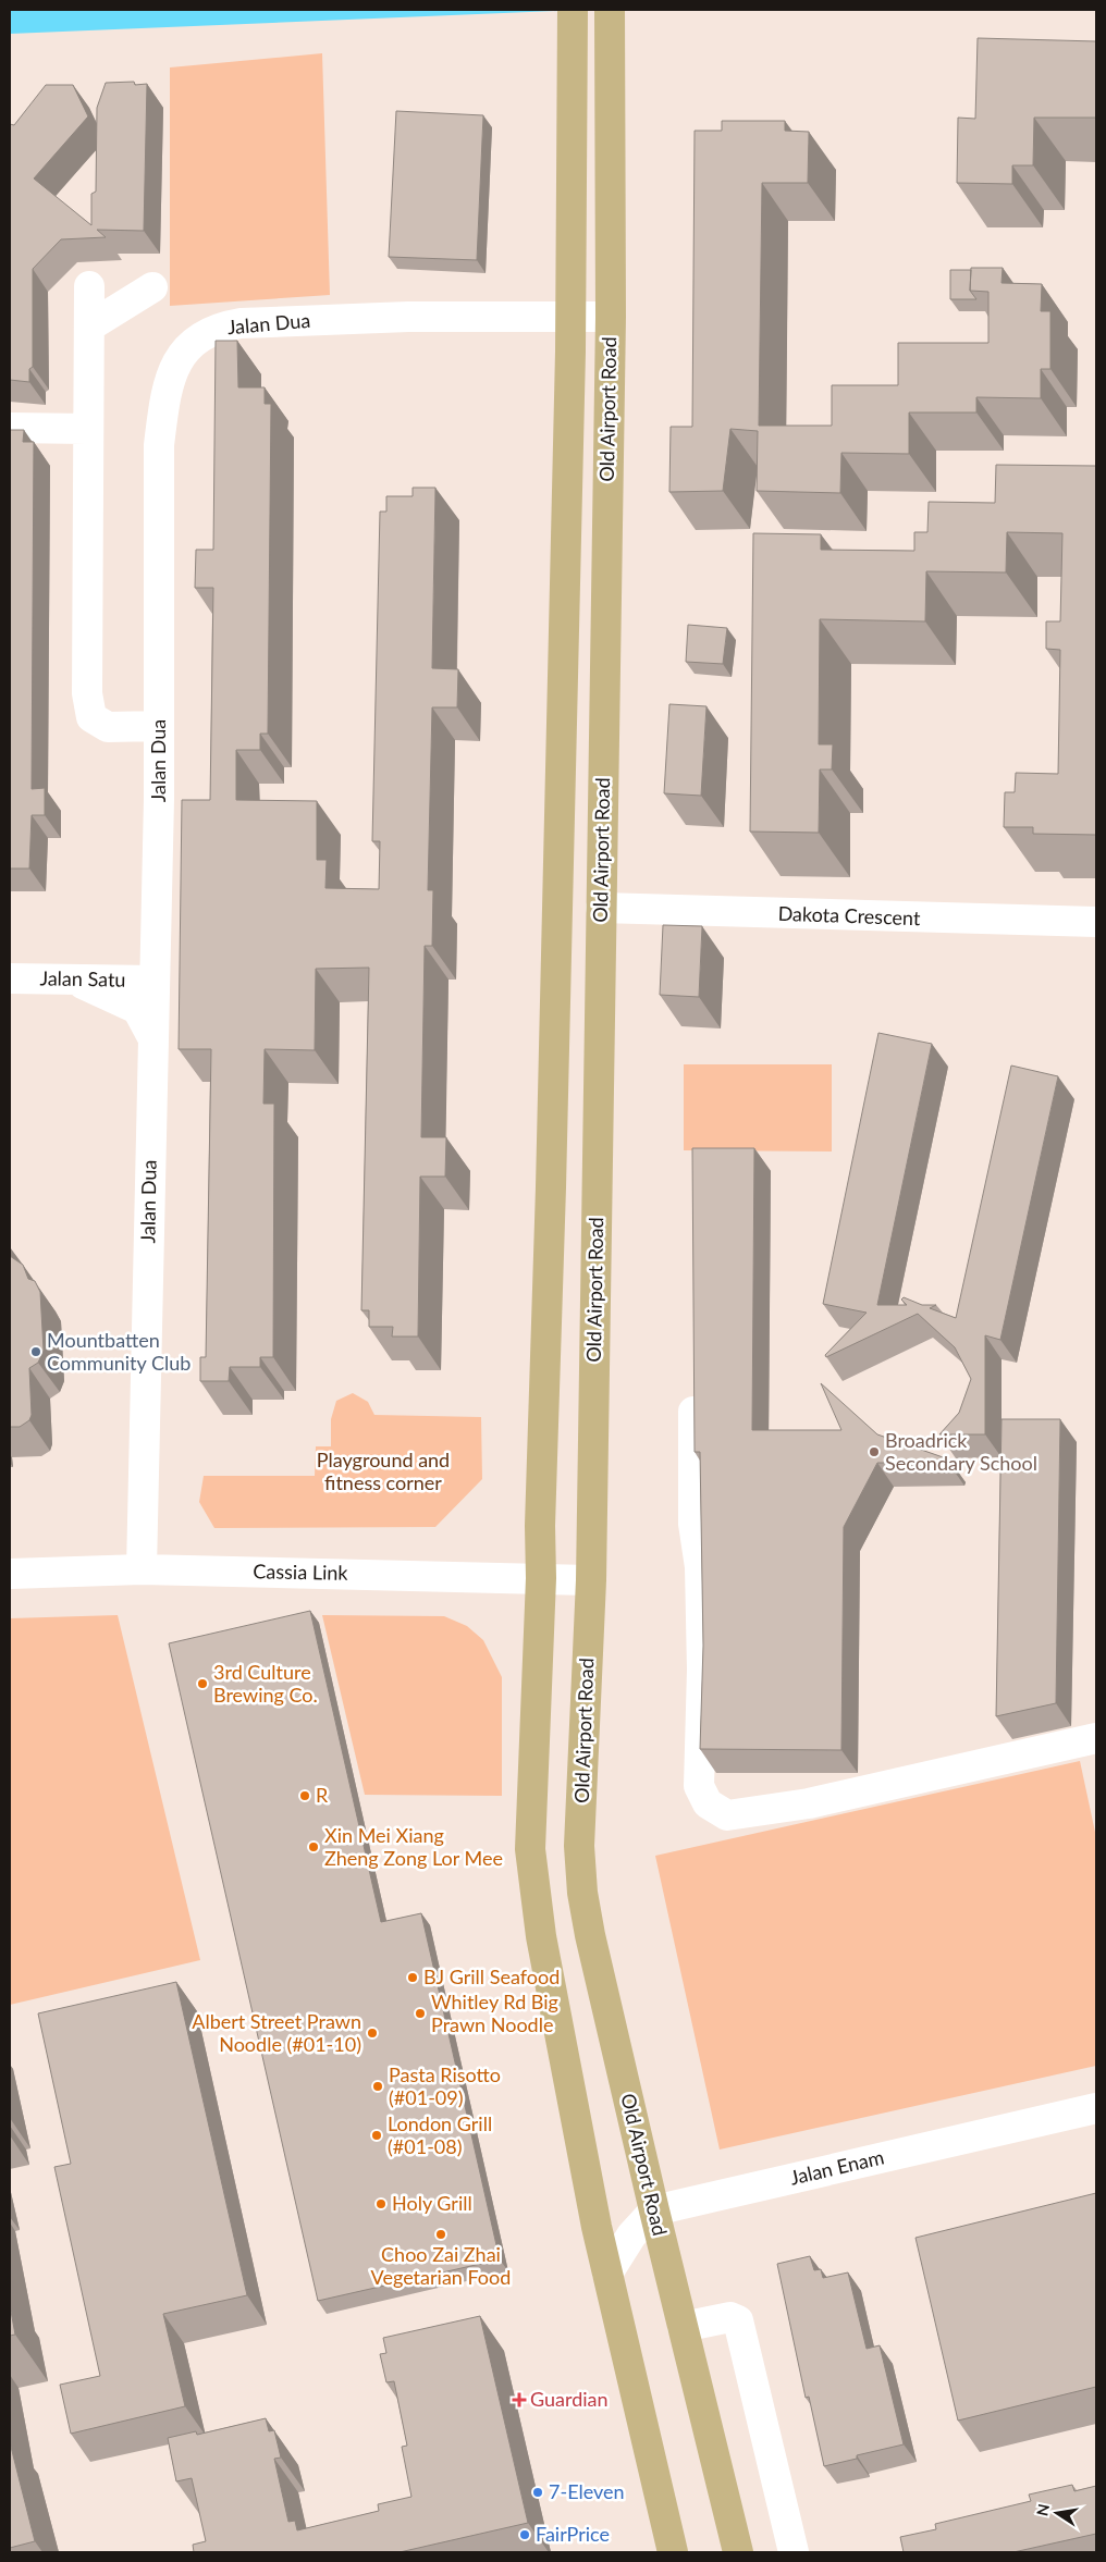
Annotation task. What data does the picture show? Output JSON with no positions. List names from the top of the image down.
{
  "streets": {
    "main road": ["Old Airport Road"],
    "street": [
      "Jalan Dua",
      "Dakota Crescent",
      "Jalan Satu",
      "Cassia Link",
      "Jalan Enam"
    ]
  },
  "crossings": [
    ["Jalan Dua", "Old Airport Road"],
    ["Jalan Dua", "Jalan Satu"],
    ["Jalan Dua", "Cassia Link"],
    ["Old Airport Road", "Dakota Crescent"],
    ["Old Airport Road", "Cassia Link"],
    ["Old Airport Road", "Jalan Enam"]
  ],
  "parks": ["Playground and fitness corner"],
  "places": {
    "other": [
      "Mountbatten Community Club",
      "Broadrick Secondary School",
      "3rd Culture Brewing Co.",
      "R",
      "Xin Mei Xiang Zheng Zong Lor Mee",
      "BJ Grill Seafood",
      "Whitley Rd Big Prawn Noodle",
      "Albert Street Prawn Noodle (#01-10)",
      "Pasta Risotto (#01-09)",
      "London Grill (#01-08)",
      "Holy Grill",
      "Choo Zai Zhai Vegetarian Food",
      "7-Eleven",
      "FairPrice"
    ],
    "health": ["Guardian"]
  },
  "north": "left"
}
